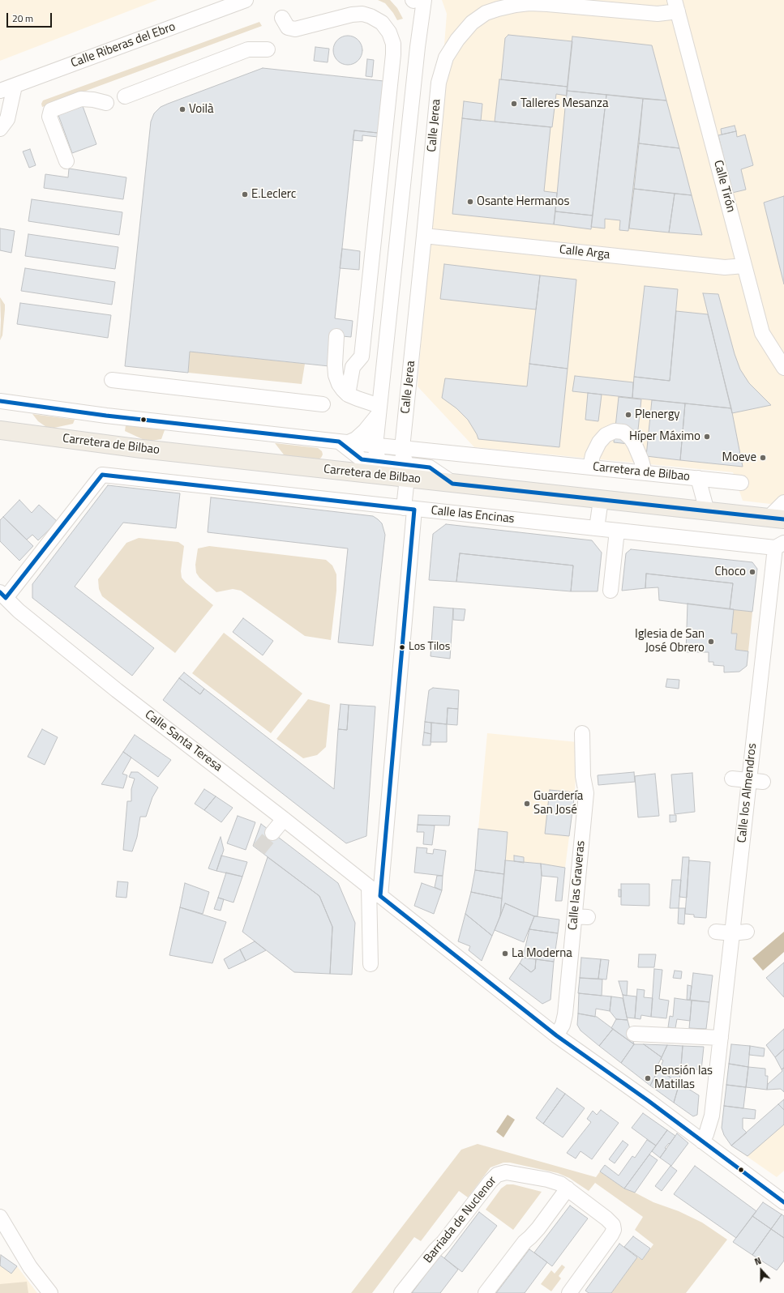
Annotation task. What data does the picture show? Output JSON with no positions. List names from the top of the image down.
{
  "streets": {
    "main road": ["Carretera de Bilbao"],
    "street": [
      "Calle Riberas del Ebro",
      "Calle Jerea",
      "Calle Tirón",
      "Calle Arga",
      "Calle las Encinas",
      "Calle Santa Teresa",
      "Calle los Almendros",
      "Calle las Graveras",
      "Barriada de Nuclenor"
    ]
  },
  "crossings": [
    ["Calle Jerea", "Calle Tirón"],
    ["Calle Jerea", "Calle Arga"],
    ["Calle Jerea", "Carretera de Bilbao"],
    ["Calle Tirón", "Calle Arga"],
    ["Calle las Encinas", "Calle Santa Teresa"],
    ["Calle las Encinas", "Calle los Almendros"],
    ["Calle Santa Teresa", "Calle los Almendros"],
    ["Calle Santa Teresa", "Calle las Graveras"]
  ],
  "places": [
    "Talleres Mesanza",
    "Voilà",
    "E.Leclerc",
    "Osante Hermanos",
    "Plenergy",
    "Híper Máximo",
    "Moeve",
    "Choco",
    "Iglesia de San José Obrero",
    "Los Tilos",
    "Guardería San José",
    "La Moderna",
    "Pensión las Matillas"
  ],
  "scale_bar": "20 m",
  "north": "top"
}
